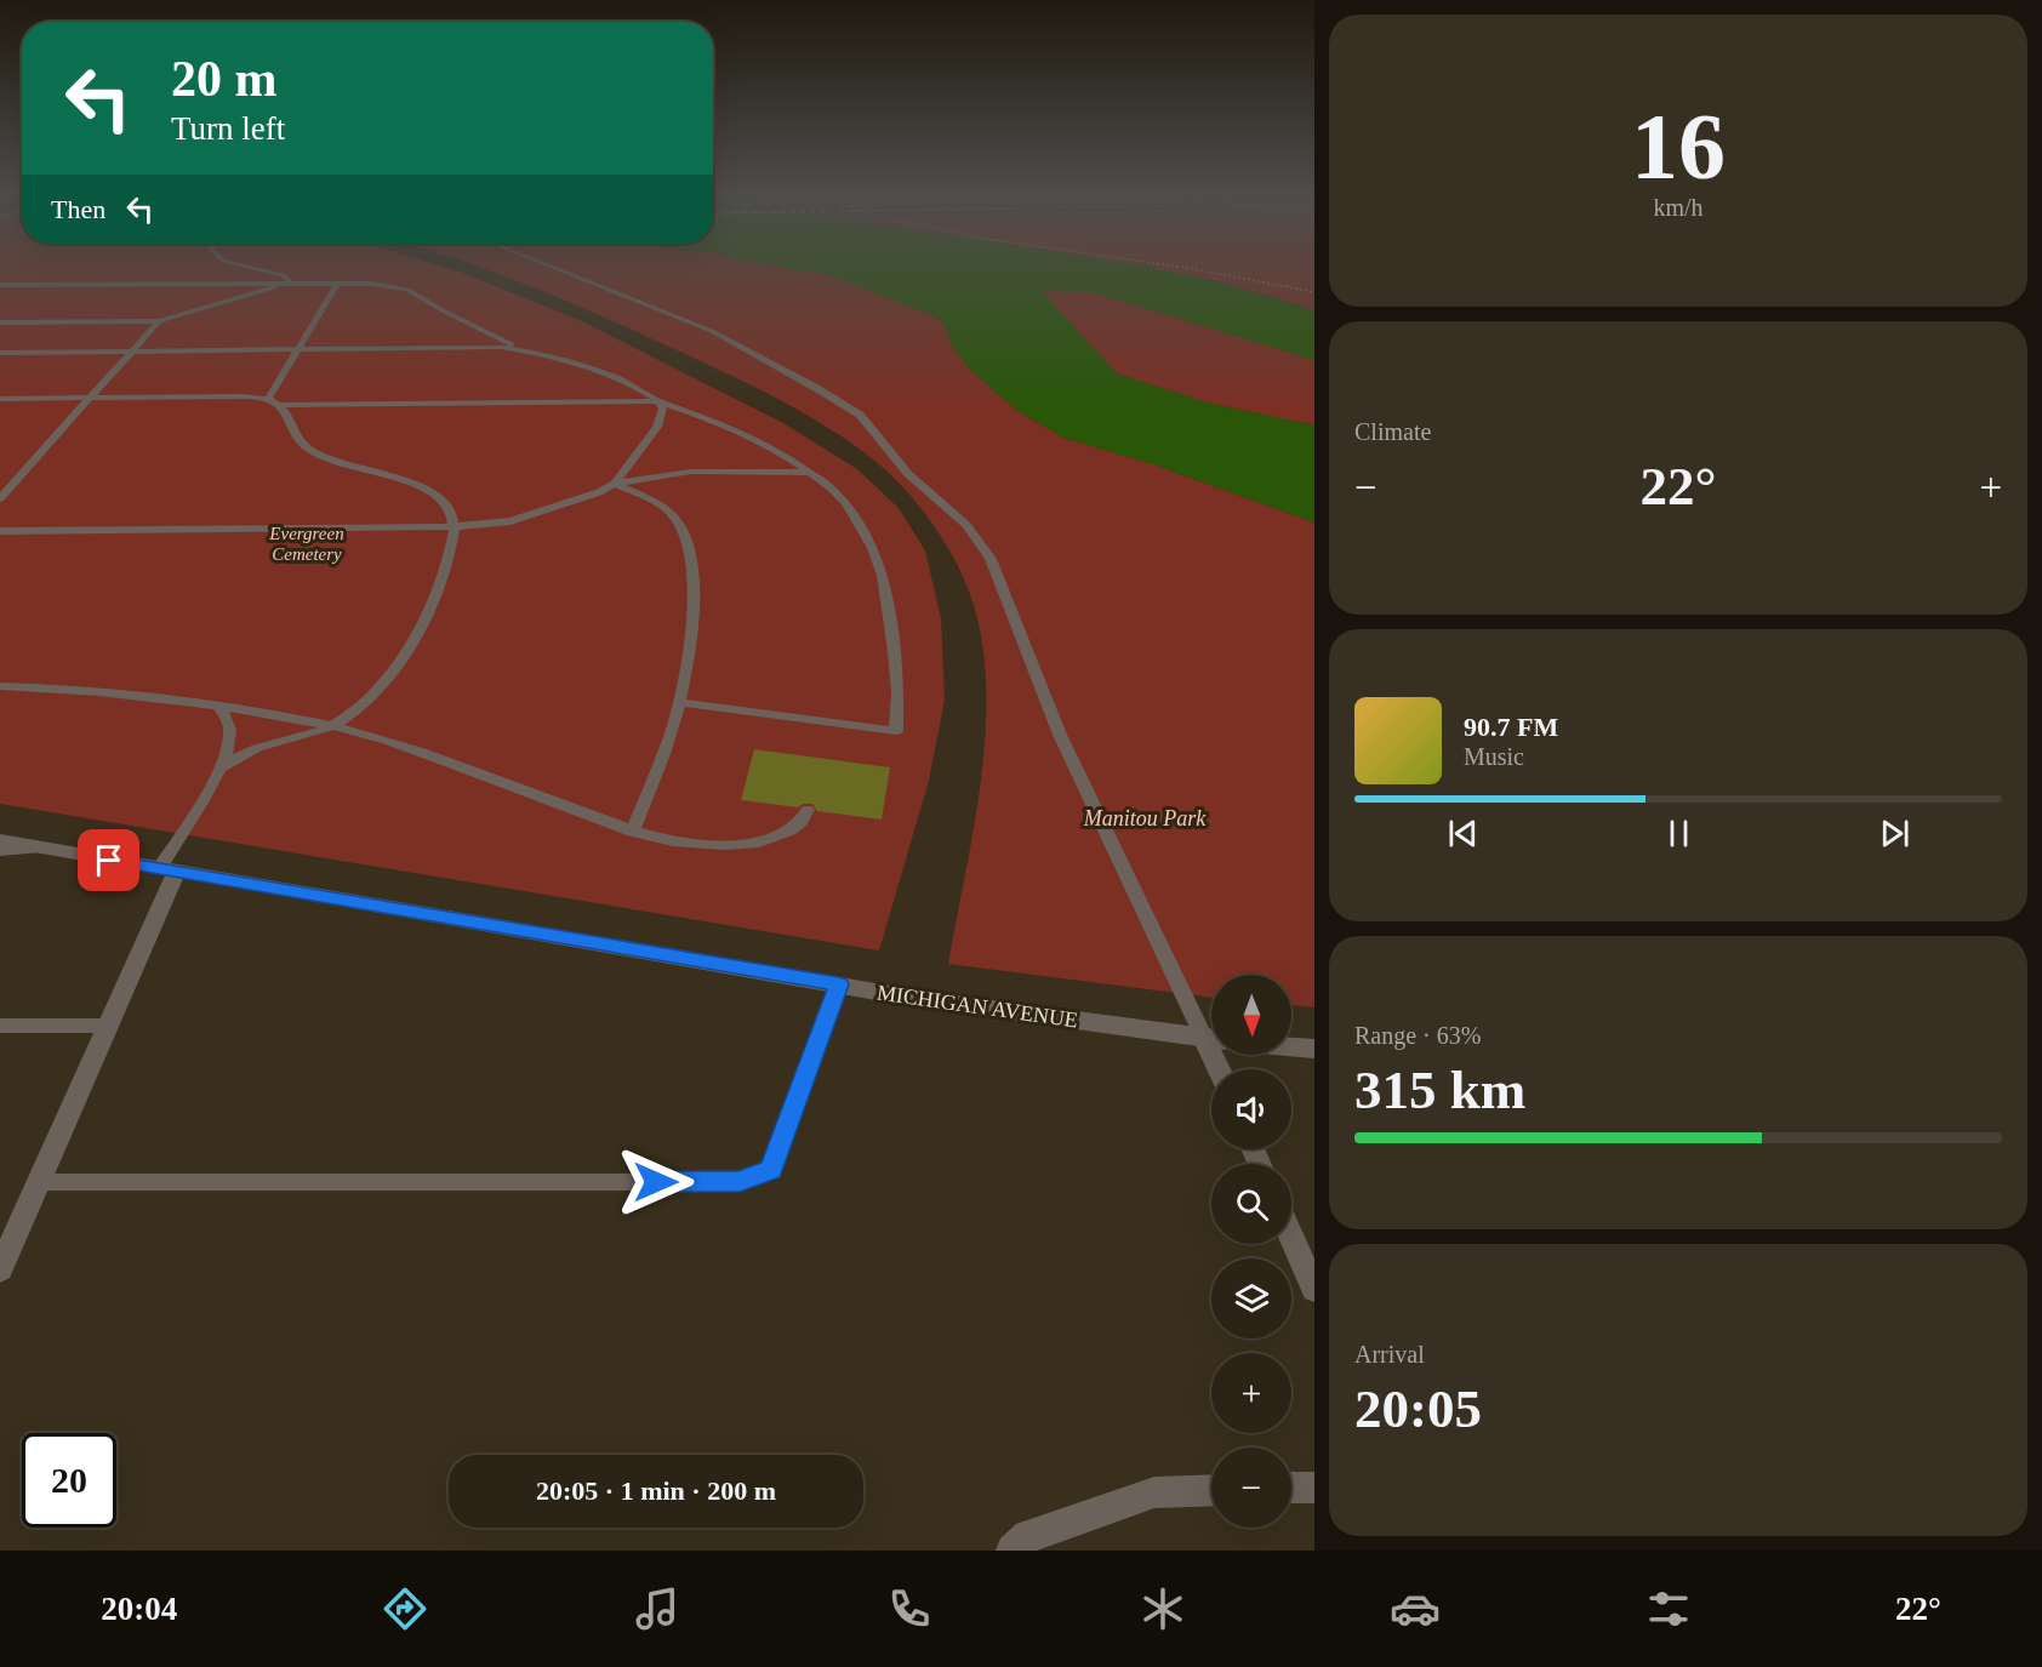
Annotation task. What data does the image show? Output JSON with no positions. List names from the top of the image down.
{
  "streets": {
    "street": ["MICHIGAN AVENUE"]
  },
  "parks": ["Evergreen Cemetery", "Manitou Park"],
  "north": "bottom",
  "page": {
    "tile": [
      ["16", "km/h"],
      "Climate",
      ["Range · 63%", "315 km"],
      ["Arrival", "20:05"]
    ],
    "turn": ["20 m", "Turn left"],
    "then": "Then",
    "heat": ["−", "22°", "+"],
    "song": ["90.7 FM", "Music"],
    "map_buttons": ["+", "−"],
    "limit": "20",
    "trip": "20:05 · 1 min · 200 m",
    "tabs": ["20:04", "22°"]
  }
}
